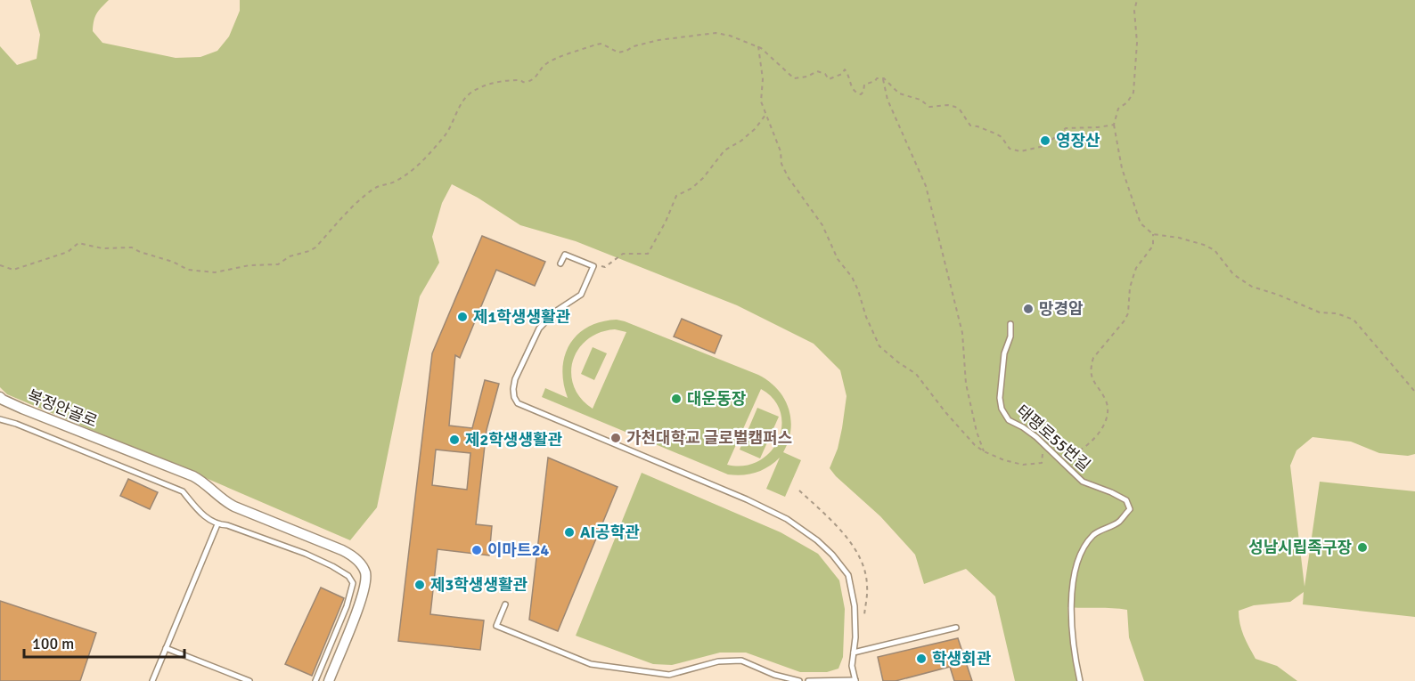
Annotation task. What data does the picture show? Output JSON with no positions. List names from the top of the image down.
{
  "streets": {
    "street": ["복정안골로"],
    "lane": ["태평로55번길"]
  },
  "places": [
    "영장산",
    "망경암",
    "제1학생생활관",
    "대운동장",
    "가천대학교 글로벌캠퍼스",
    "제2학생생활관",
    "AI공학관",
    "성남시립족구장",
    "이마트24",
    "제3학생생활관",
    "학생회관"
  ],
  "scale_bar": "100 m"
}
